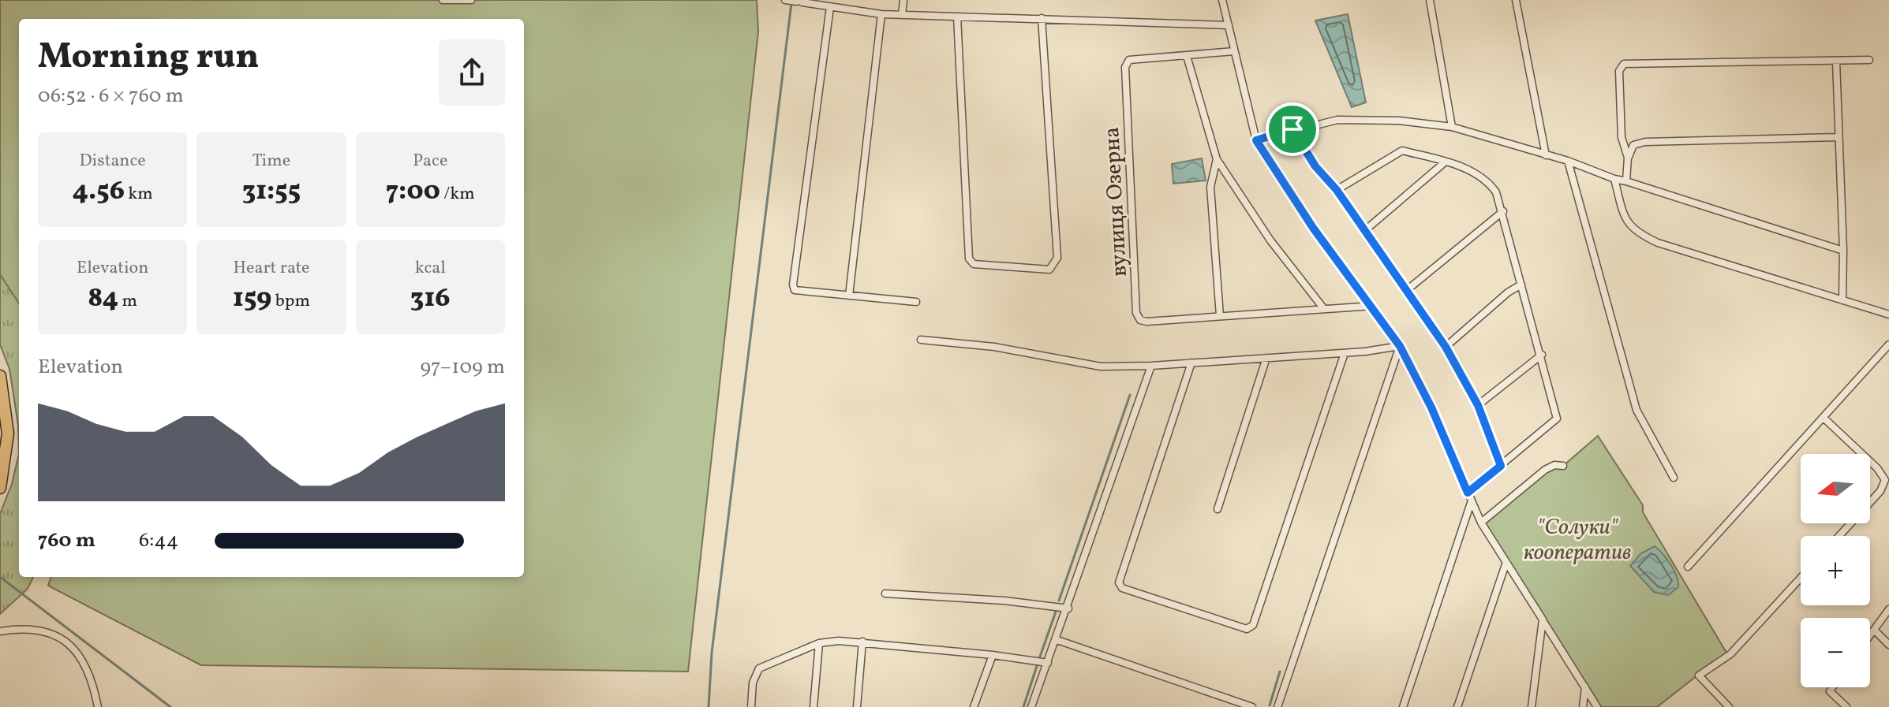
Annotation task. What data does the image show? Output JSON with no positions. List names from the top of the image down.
{
  "streets": {
    "street": ["вулиця Озерна"]
  },
  "parks": ["\"Солуки\" кооператив"],
  "north": "left",
  "page": {
    "heading": ["Morning run", "06:52 · 6 × 760 m"],
    "stats": [
      ["Distance", "4.56 km"],
      ["Time", "31:55"],
      ["Pace", "7:00 /km"],
      ["Elevation", "84 m"],
      ["Heart rate", "159 bpm"],
      ["kcal", "316"]
    ],
    "chart": ["Elevation", "97–109 m"],
    "map_buttons": ["+", "−"],
    "list": [
      {
        "name": "760 m",
        "note": "6:44"
      }
    ]
  }
}
